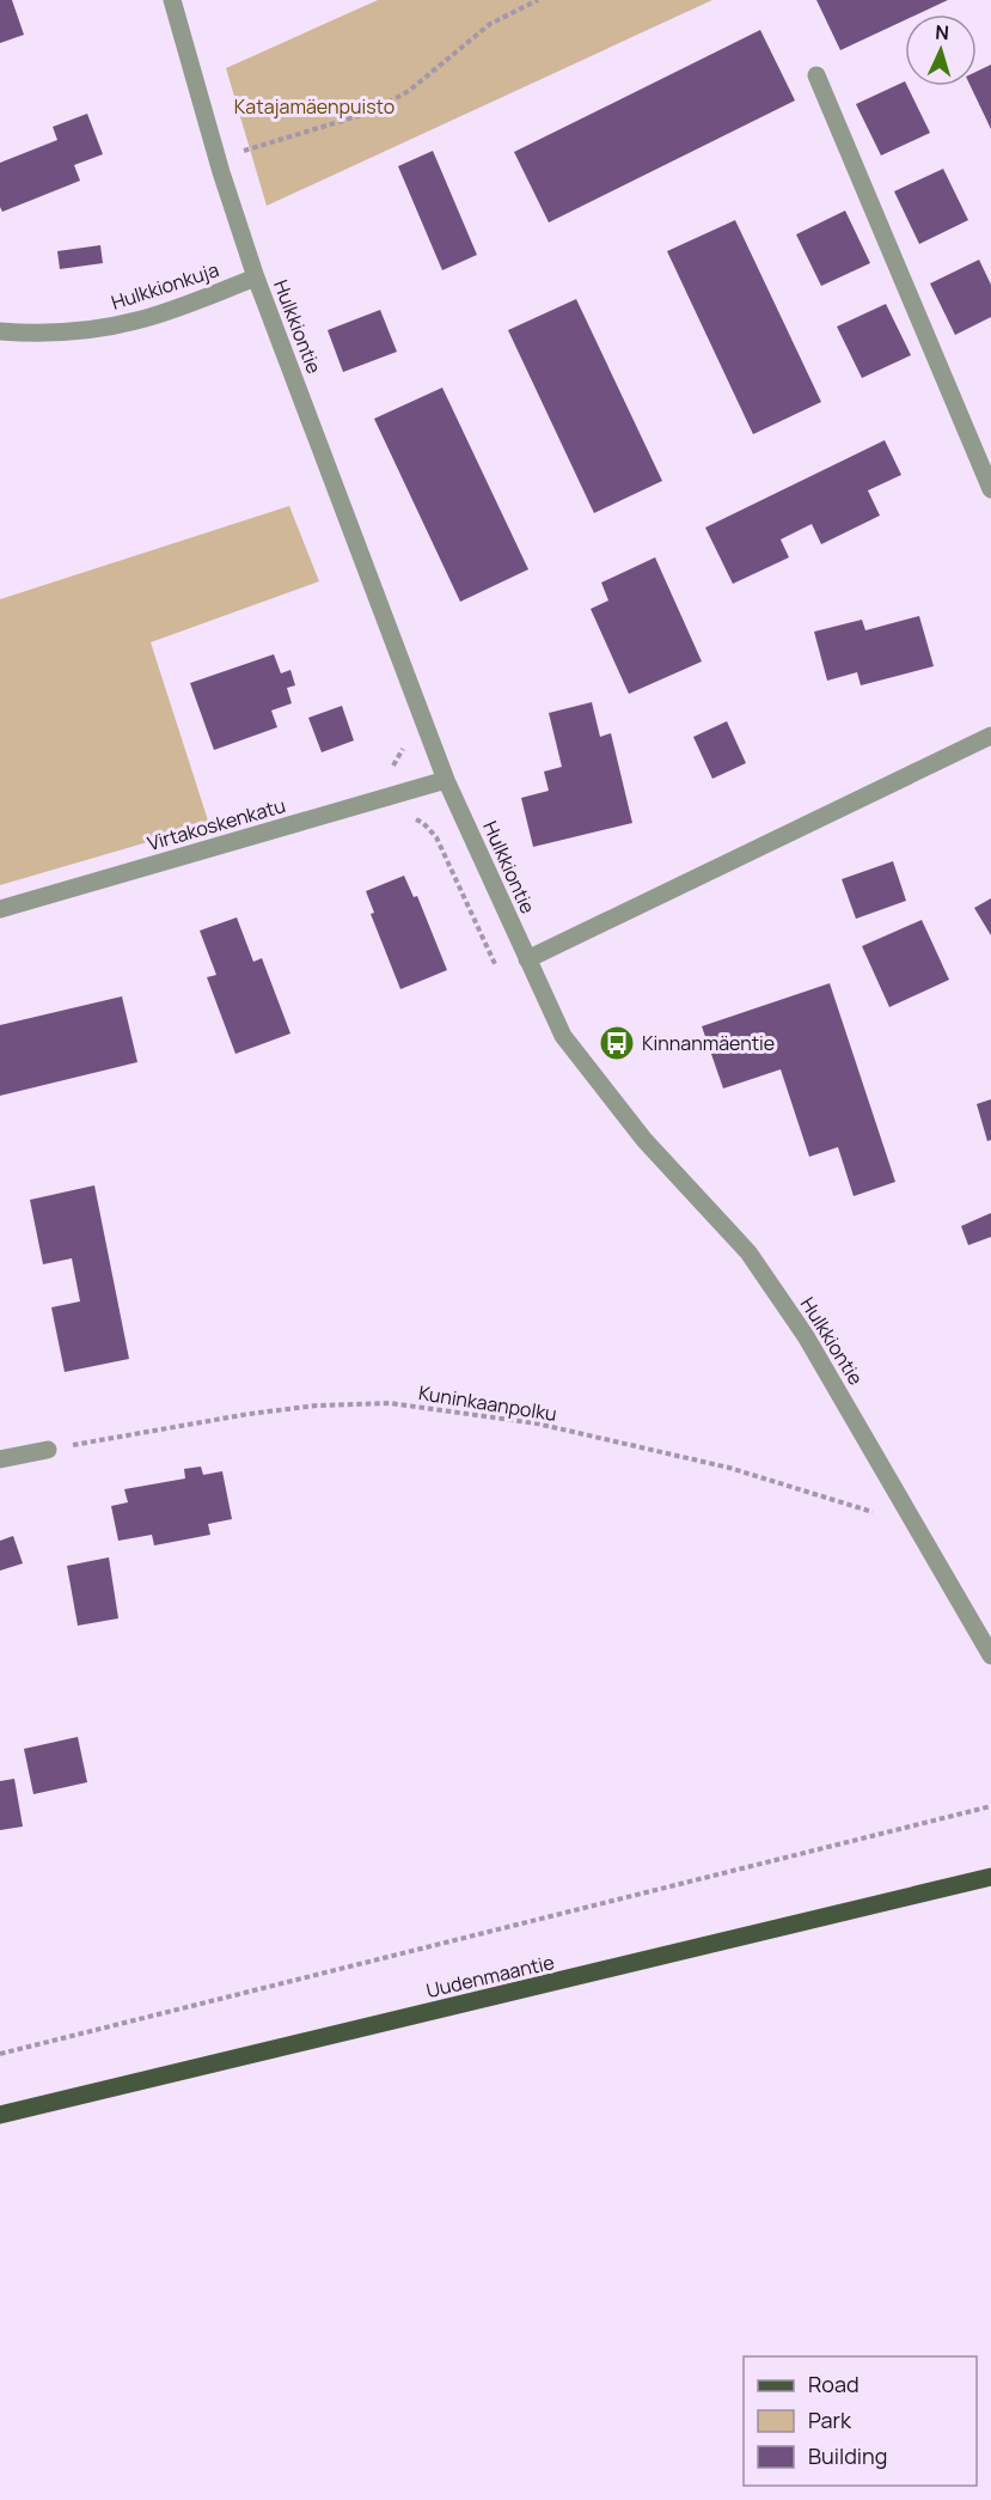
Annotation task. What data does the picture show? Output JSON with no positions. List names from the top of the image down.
{
  "streets": {
    "main road": ["Uudenmaantie"],
    "street": ["Hulkkionkuja", "Hulkkiontie", "Virtakoskenkatu"],
    "path": ["Kuninkaanpolku"]
  },
  "crossings": [
    ["Hulkkionkuja", "Hulkkiontie"],
    ["Hulkkiontie", "Virtakoskenkatu"],
    ["Hulkkiontie", "Kuninkaanpolku"]
  ],
  "parks": ["Katajamäenpuisto"],
  "places": {
    "bus stop": ["Kinnanmäentie"]
  },
  "legend": ["Road", "Park", "Building"],
  "north": "top"
}
